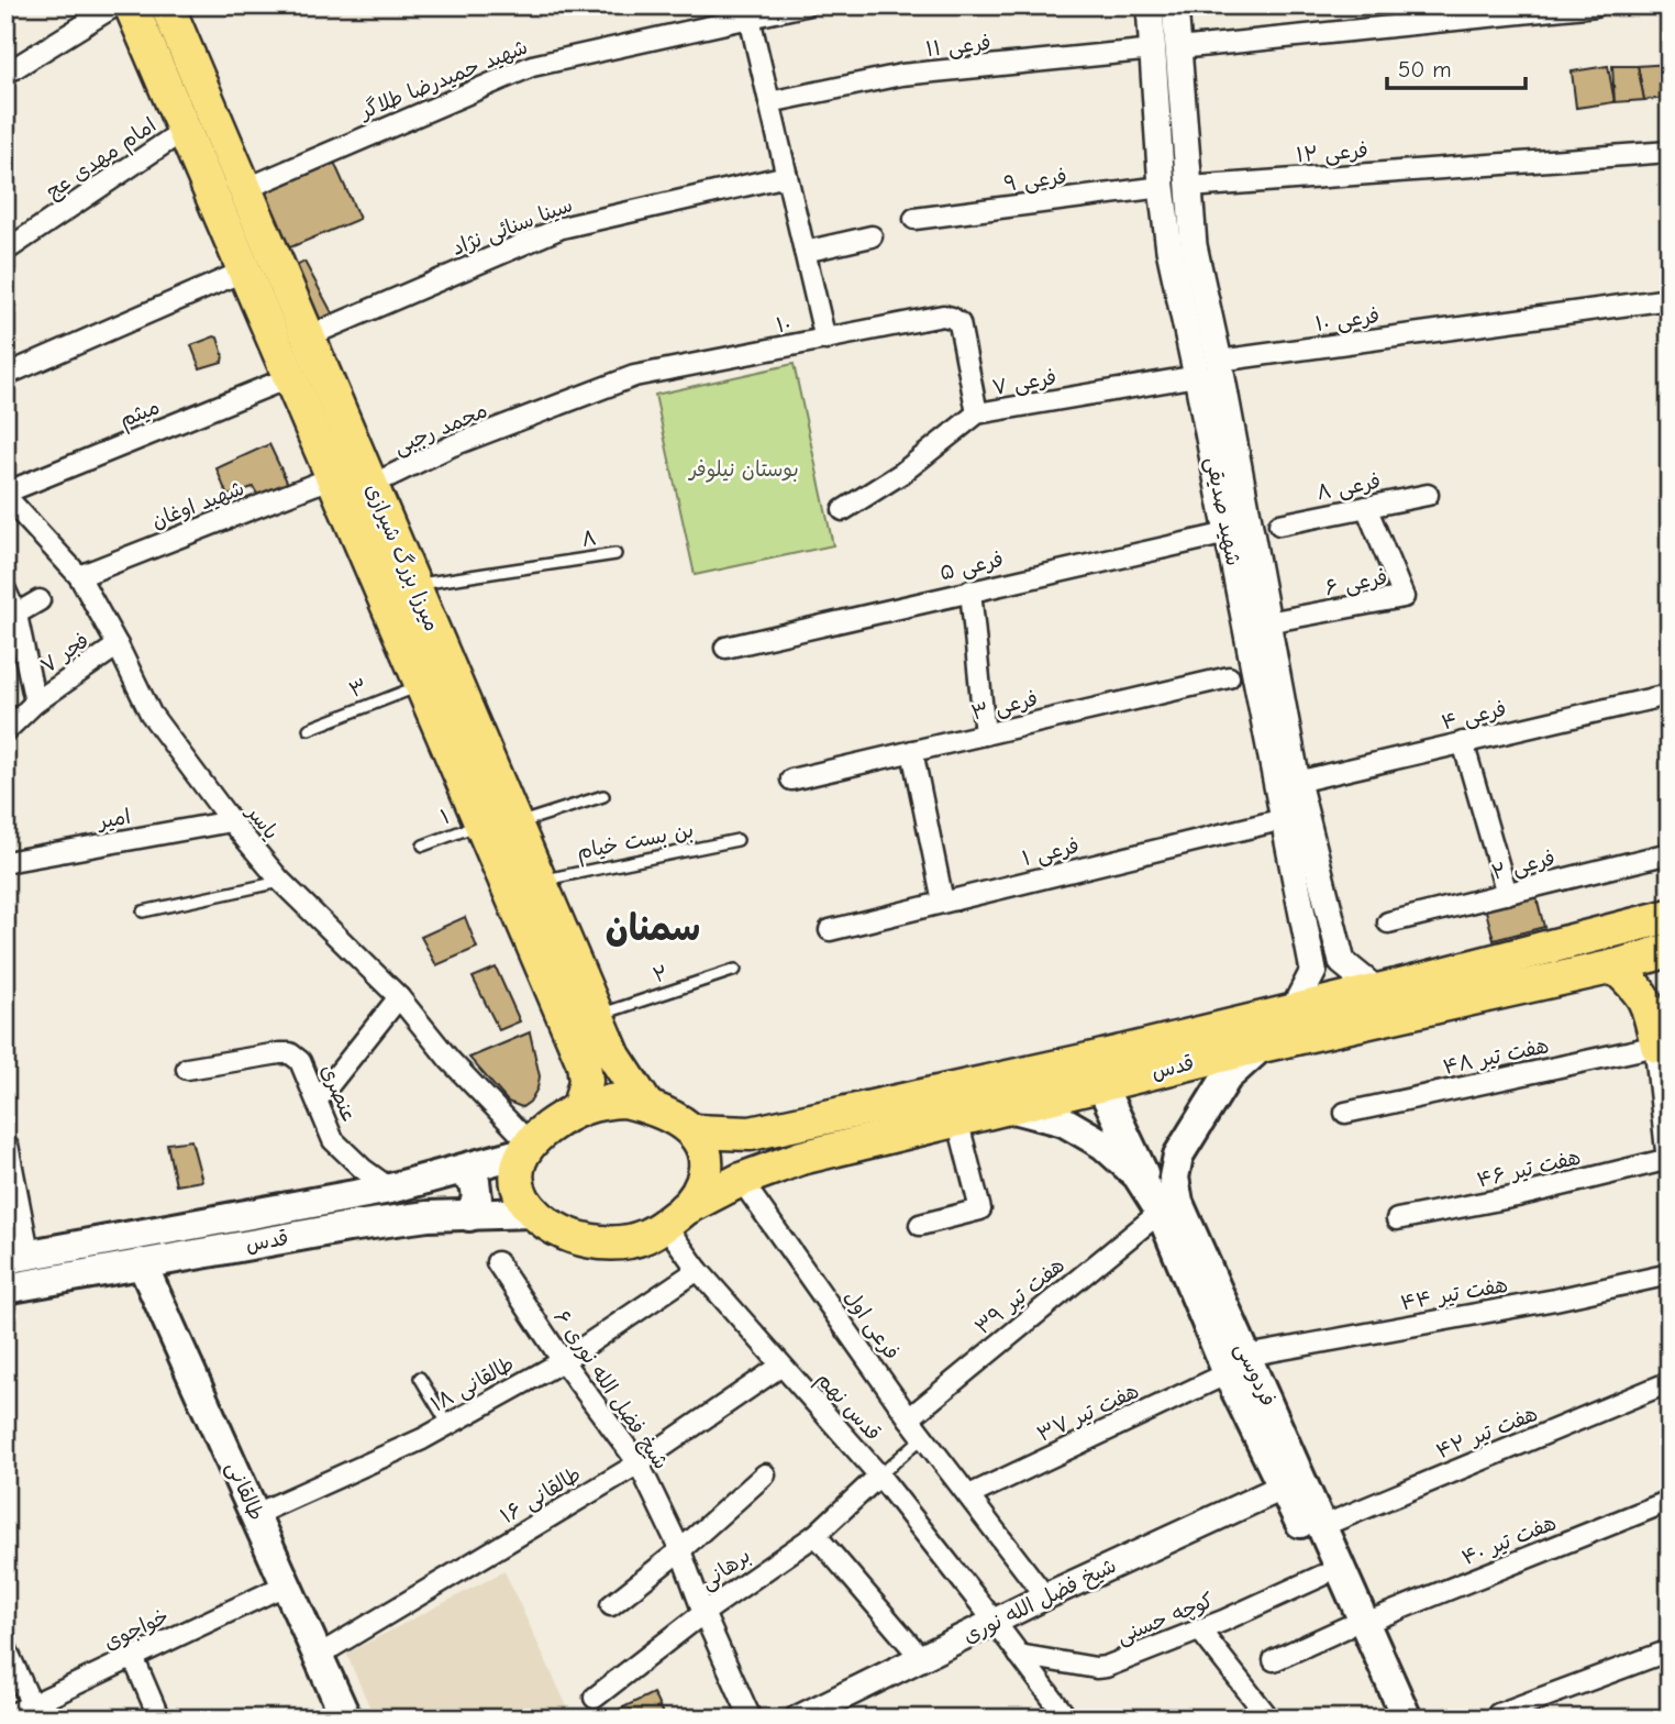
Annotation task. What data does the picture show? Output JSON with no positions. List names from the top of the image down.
{
  "streets": {
    "main road": [
      "میرزا بزرگ شیرازی",
      "قدس",
      "فردوسی",
      "طالقانی"
    ],
    "street": [
      "فرعی ۱۱",
      "شهید حمیدرضا طلاگر",
      "فرعی ۱۲",
      "امام مهدی عج",
      "فرعی ۹",
      "سینا سنائی نژاد",
      "فرعی ۱۰",
      "۱۰",
      "فرعی ۷",
      "میثم",
      "محمد رجبی",
      "فرعی ۸",
      "شهید اوغان",
      "شهید صدیقی",
      "فرعی ۵",
      "فرعی ۶",
      "فجر ۷",
      "فرعی ۳",
      "فرعی ۴",
      "امیر",
      "یاسر",
      "فرعی ۱",
      "فرعی ۲",
      "هفت تیر ۴۸",
      "عنصری",
      "هفت تیر ۴۶",
      "هفت تیر ۴۴",
      "هفت تیر ۳۹",
      "فرعی اول",
      "طالقانی ۱۸",
      "شیخ فضل الله نوری ۶",
      "قدس نهم",
      "هفت تیر ۳۷",
      "هفت تیر ۴۲",
      "طالقانی ۱۶",
      "هفت تیر ۴۰",
      "برهانی",
      "شیخ فضل الله نوری",
      "کوچه حسنی",
      "خواجوی"
    ],
    "lane": [
      "۸",
      "۳",
      "۱",
      "بن بست خیام",
      "۲"
    ]
  },
  "crossings": [
    ["فرعی ۱۱", "شهید صدیقی"],
    ["شهید حمیدرضا طلاگر", "میرزا بزرگ شیرازی"],
    ["فرعی ۱۲", "شهید صدیقی"],
    ["امام مهدی عج", "میرزا بزرگ شیرازی"],
    ["فرعی ۹", "شهید صدیقی"],
    ["سینا سنائی نژاد", "میرزا بزرگ شیرازی"],
    ["فرعی ۱۰", "شهید صدیقی"],
    ["۱۰", "فرعی ۷"],
    ["۱۰", "محمد رجبی"],
    ["فرعی ۷", "شهید صدیقی"],
    ["میثم", "میرزا بزرگ شیرازی"],
    ["میثم", "یاسر"],
    ["محمد رجبی", "میرزا بزرگ شیرازی"],
    ["فرعی ۸", "فرعی ۶"],
    ["شهید اوغان", "میرزا بزرگ شیرازی"],
    ["شهید اوغان", "یاسر"],
    ["شهید صدیقی", "فرعی ۵"],
    ["شهید صدیقی", "فرعی ۶"],
    ["شهید صدیقی", "فرعی ۴"],
    ["شهید صدیقی", "فرعی ۱"],
    ["شهید صدیقی", "قدس"],
    ["۸", "میرزا بزرگ شیرازی"],
    ["میرزا بزرگ شیرازی", "۳"],
    ["میرزا بزرگ شیرازی", "۱"],
    ["میرزا بزرگ شیرازی", "یاسر"],
    ["میرزا بزرگ شیرازی", "بن بست خیام"],
    ["میرزا بزرگ شیرازی", "۲"],
    ["میرزا بزرگ شیرازی", "قدس"],
    ["میرزا بزرگ شیرازی", "قدس نهم"],
    ["فجر ۷", "یاسر"],
    ["امیر", "یاسر"],
    ["یاسر", "قدس"],
    ["یاسر", "قدس نهم"],
    ["قدس", "عنصری"],
    ["قدس", "فرعی اول"],
    ["قدس", "فردوسی"],
    ["قدس", "قدس نهم"],
    ["قدس", "طالقانی"],
    ["هفت تیر ۴۴", "فردوسی"],
    ["هفت تیر ۴۴", "هفت تیر ۳۷"],
    ["هفت تیر ۳۹", "فرعی اول"],
    ["هفت تیر ۳۹", "فردوسی"],
    ["فرعی اول", "هفت تیر ۳۷"],
    ["فرعی اول", "شیخ فضل الله نوری"],
    ["فردوسی", "هفت تیر ۳۷"],
    ["فردوسی", "هفت تیر ۴۲"],
    ["فردوسی", "هفت تیر ۴۰"],
    ["فردوسی", "شیخ فضل الله نوری"],
    ["فردوسی", "کوچه حسنی"],
    ["طالقانی ۱۸", "شیخ فضل الله نوری ۶"],
    ["طالقانی ۱۸", "قدس نهم"],
    ["طالقانی ۱۸", "طالقانی"],
    ["شیخ فضل الله نوری ۶", "طالقانی ۱۶"],
    ["شیخ فضل الله نوری ۶", "برهانی"],
    ["قدس نهم", "طالقانی ۱۶"],
    ["قدس نهم", "برهانی"],
    ["قدس نهم", "شیخ فضل الله نوری"],
    ["قدس نهم", "کوچه حسنی"],
    ["طالقانی", "طالقانی ۱۶"],
    ["طالقانی", "خواجوی"]
  ],
  "districts": ["سمنان"],
  "parks": ["بوستان نیلوفر"],
  "scale_bar": "50 m"
}
